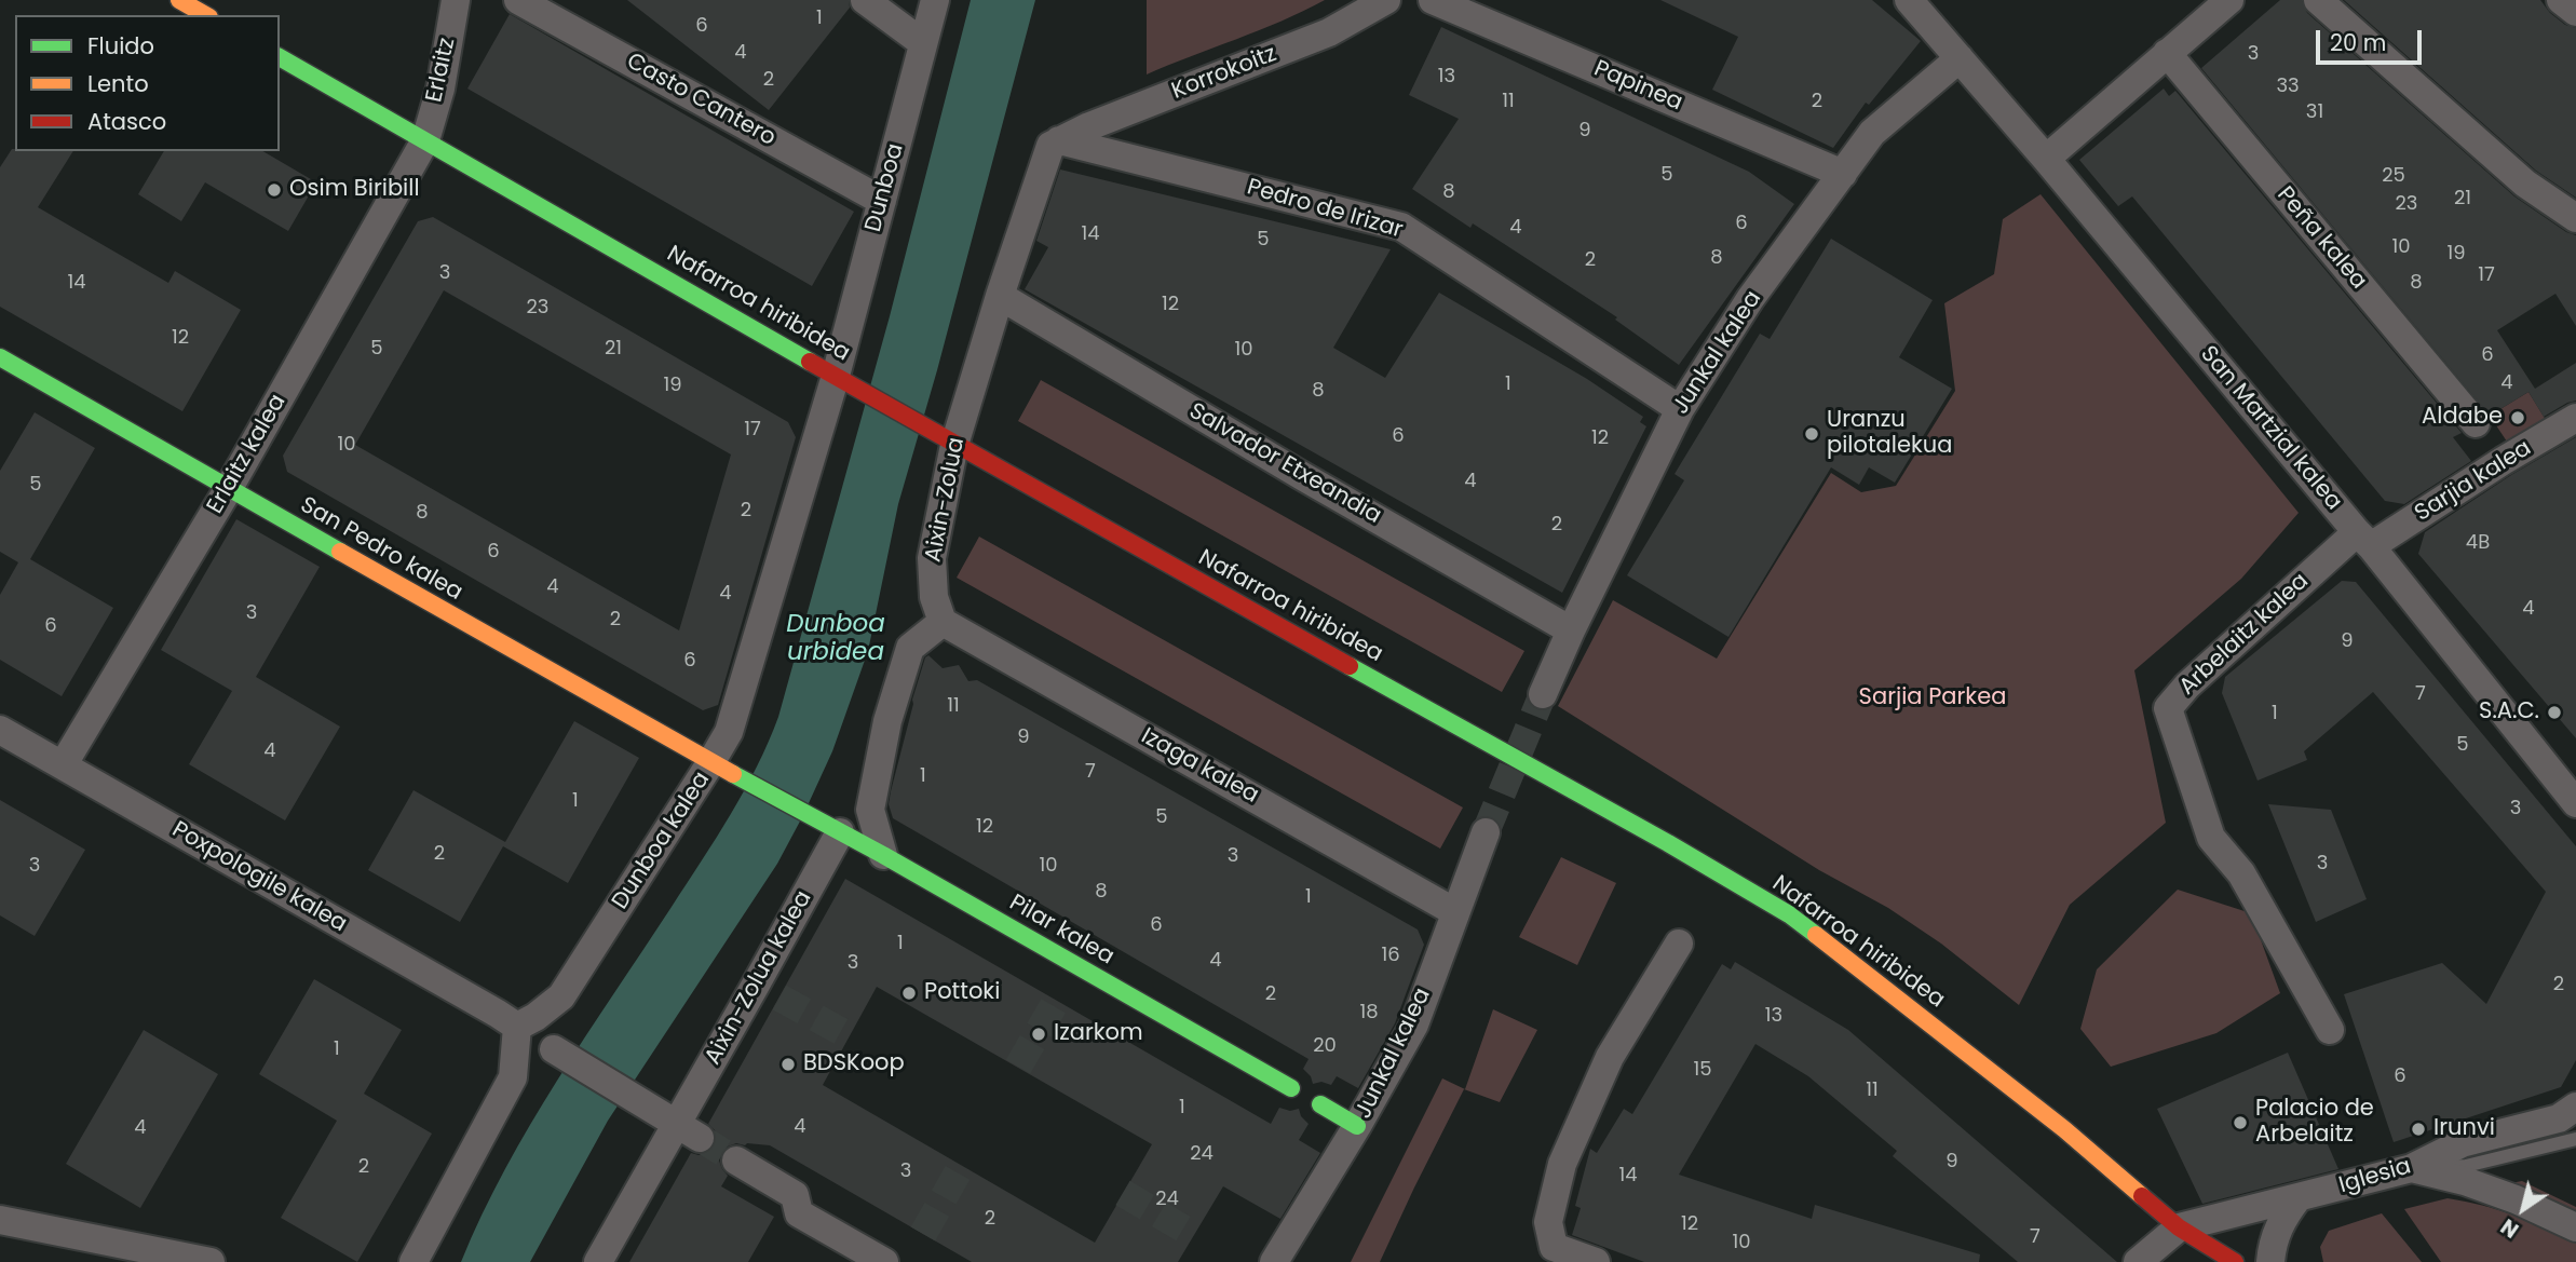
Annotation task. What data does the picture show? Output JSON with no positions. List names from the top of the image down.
{
  "streets": {
    "main road": ["Nafarroa hiribidea", "San Pedro kalea", "Pilar kalea"],
    "street": [
      "Erlaitz",
      "Korrokoitz",
      "Papinea",
      "Casto Cantero",
      "Dunboa",
      "Pedro de Irizar",
      "Peña kalea",
      "Junkal kalea",
      "San Martzial kalea",
      "Erlaitz kalea",
      "Salvador Etxeandia",
      "Sarjia kalea",
      "Aixin-Zolua",
      "Arbelaitz kalea",
      "Izaga kalea",
      "Dunboa kalea",
      "Poxpologile kalea",
      "Aixin-Zolua kalea",
      "Iglesia"
    ]
  },
  "crossings": [
    ["Erlaitz", "Nafarroa hiribidea"],
    ["Erlaitz", "Erlaitz kalea"],
    ["Korrokoitz", "Pedro de Irizar"],
    ["Korrokoitz", "Aixin-Zolua"],
    ["Papinea", "Junkal kalea"],
    ["Casto Cantero", "Dunboa"],
    ["Dunboa", "Nafarroa hiribidea"],
    ["Dunboa", "Dunboa kalea"],
    ["Pedro de Irizar", "Junkal kalea"],
    ["Pedro de Irizar", "Aixin-Zolua"],
    ["Nafarroa hiribidea", "Erlaitz kalea"],
    ["Nafarroa hiribidea", "Aixin-Zolua"],
    ["Nafarroa hiribidea", "Dunboa kalea"],
    ["Nafarroa hiribidea", "Iglesia"],
    ["Junkal kalea", "San Martzial kalea"],
    ["Junkal kalea", "Salvador Etxeandia"],
    ["Junkal kalea", "Izaga kalea"],
    ["San Martzial kalea", "Sarjia kalea"],
    ["San Martzial kalea", "Arbelaitz kalea"],
    ["Erlaitz kalea", "San Pedro kalea"],
    ["Erlaitz kalea", "Poxpologile kalea"],
    ["Salvador Etxeandia", "Aixin-Zolua"],
    ["Sarjia kalea", "Arbelaitz kalea"],
    ["Aixin-Zolua", "Izaga kalea"],
    ["San Pedro kalea", "Dunboa kalea"],
    ["San Pedro kalea", "Pilar kalea"],
    ["Dunboa kalea", "Poxpologile kalea"],
    ["Pilar kalea", "Aixin-Zolua kalea"]
  ],
  "water": ["Dunboa urbidea"],
  "parks": ["Sarjia Parkea"],
  "places": [
    "Osim Biribill",
    "Aldabe",
    "Uranzu pilotalekua",
    "S.A.C.",
    "Pottoki",
    "Izarkom",
    "BDSKoop",
    "Palacio de Arbelaitz",
    "Irunvi"
  ],
  "house_numbers": [
    "1",
    "6",
    "4",
    "3",
    "13",
    "2",
    "33",
    "11",
    "2",
    "31",
    "9",
    "5",
    "25",
    "8",
    "21",
    "23",
    "6",
    "4",
    "14",
    "5",
    "10",
    "19",
    "8",
    "2",
    "3",
    "17",
    "14",
    "8",
    "12",
    "23",
    "12",
    "5",
    "21",
    "10",
    "6",
    "4",
    "1",
    "19",
    "8",
    "17",
    "6",
    "12",
    "10",
    "4",
    "5",
    "2",
    "8",
    "2",
    "4B",
    "6",
    "4",
    "4",
    "4",
    "3",
    "2",
    "6",
    "9",
    "6",
    "7",
    "11",
    "1",
    "9",
    "5",
    "4",
    "7",
    "1",
    "1",
    "3",
    "5",
    "12",
    "2",
    "3",
    "3",
    "3",
    "10",
    "8",
    "1",
    "6",
    "1",
    "16",
    "4",
    "3",
    "2",
    "2",
    "18",
    "13",
    "20",
    "1",
    "15",
    "6",
    "11",
    "1",
    "4",
    "4",
    "24",
    "9",
    "2",
    "3",
    "14",
    "24",
    "2",
    "12",
    "7",
    "10"
  ],
  "legend": ["Fluido", "Lento", "Atasco"],
  "scale_bar": "20 m",
  "north": "bottom left"
}
